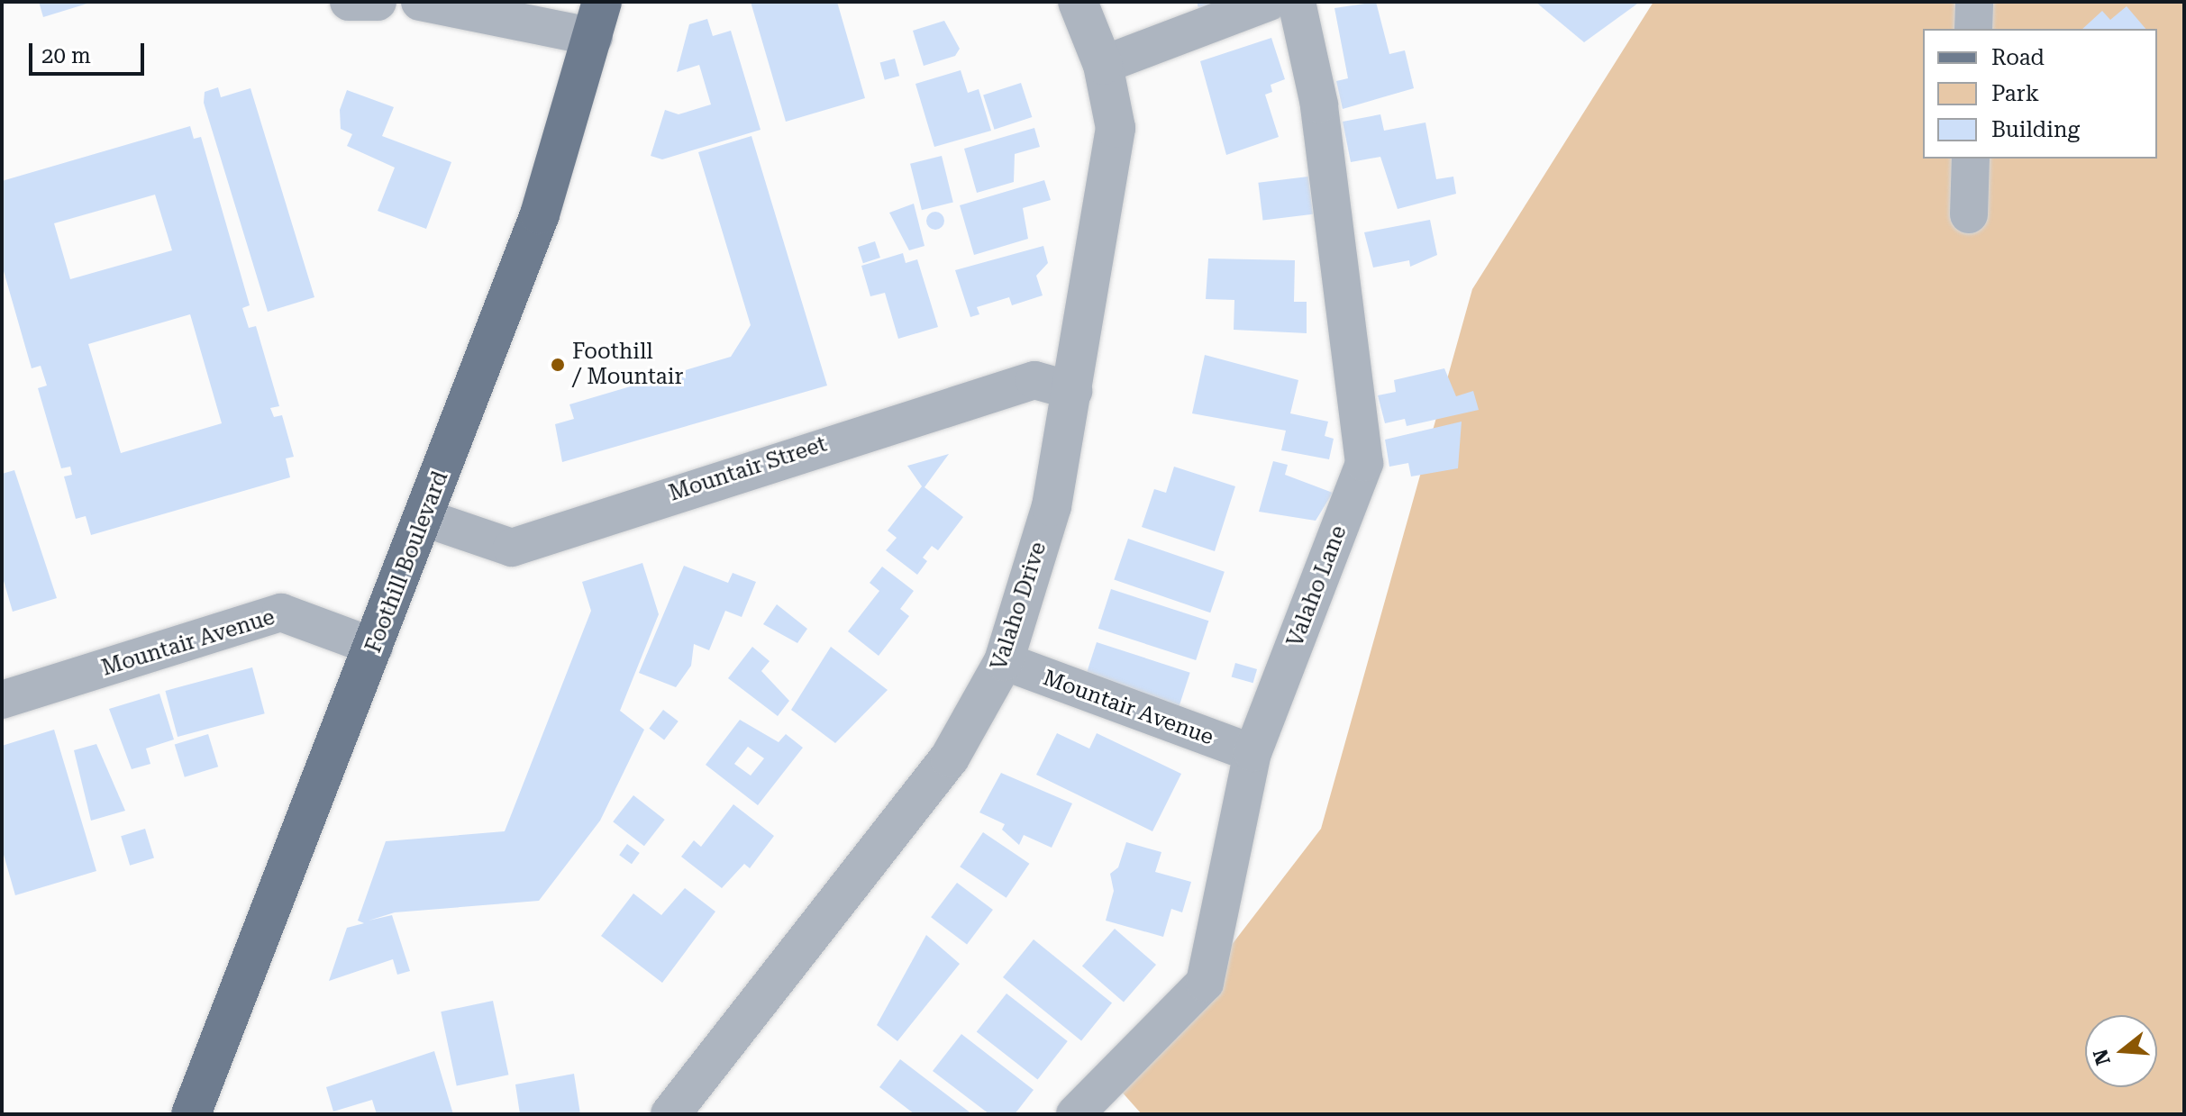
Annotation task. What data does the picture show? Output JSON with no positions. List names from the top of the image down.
{
  "streets": {
    "main road": ["Foothill Boulevard"],
    "street": [
      "Mountair Street",
      "Valaho Lane",
      "Valaho Drive",
      "Mountair Avenue"
    ]
  },
  "crossings": [
    ["Mountair Street", "Foothill Boulevard"],
    ["Mountair Street", "Valaho Drive"],
    ["Foothill Boulevard", "Mountair Avenue"],
    ["Valaho Lane", "Mountair Avenue"],
    ["Valaho Drive", "Mountair Avenue"]
  ],
  "places": ["Foothill / Mountair"],
  "legend": ["Road", "Park", "Building"],
  "scale_bar": "20 m",
  "north": "left"
}
